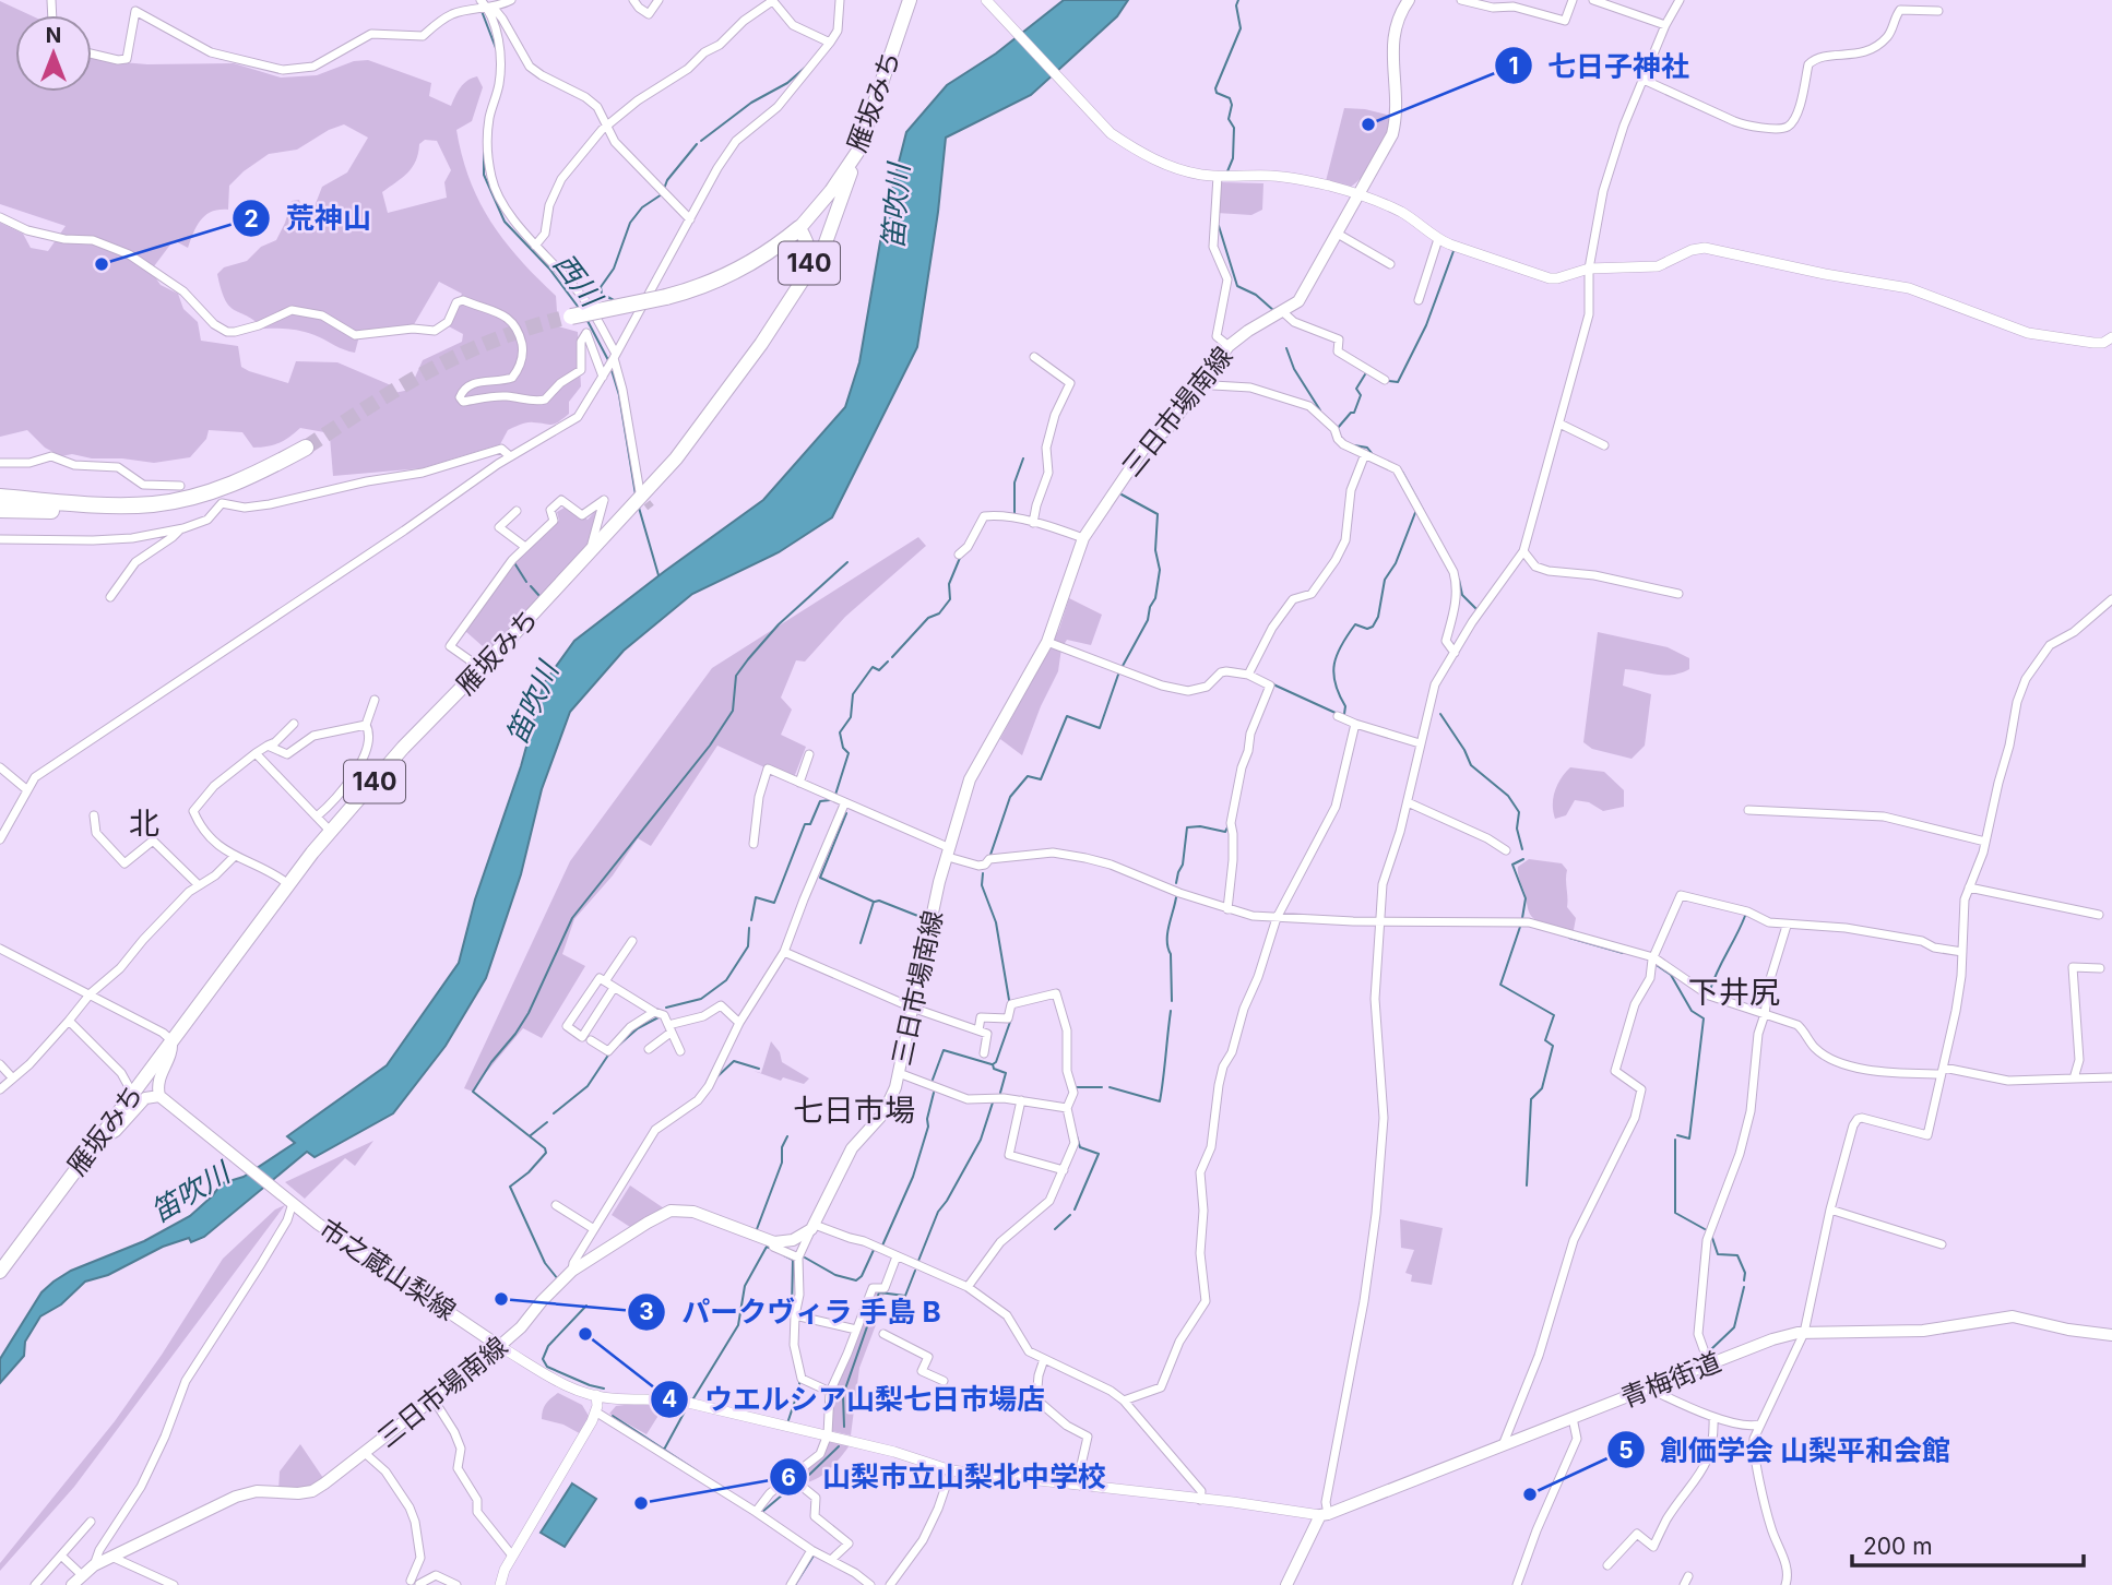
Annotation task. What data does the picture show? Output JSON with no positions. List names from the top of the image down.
{
  "streets": {
    "highway": ["雁坂みち", "140"],
    "main road": ["三日市場南線", "市之蔵山梨線", "青梅街道"]
  },
  "crossings": [
    ["雁坂みち", "140"],
    ["三日市場南線", "市之蔵山梨線"]
  ],
  "districts": ["北", "下井尻", "七日市場"],
  "water": ["笛吹川", "西川"],
  "places": [
    "七日子神社",
    "荒神山",
    "パークヴィラ 手島 B",
    "ウエルシア山梨七日市場店",
    "創価学会 山梨平和会館",
    "山梨市立山梨北中学校"
  ],
  "scale_bar": "200 m",
  "north": "top"
}
